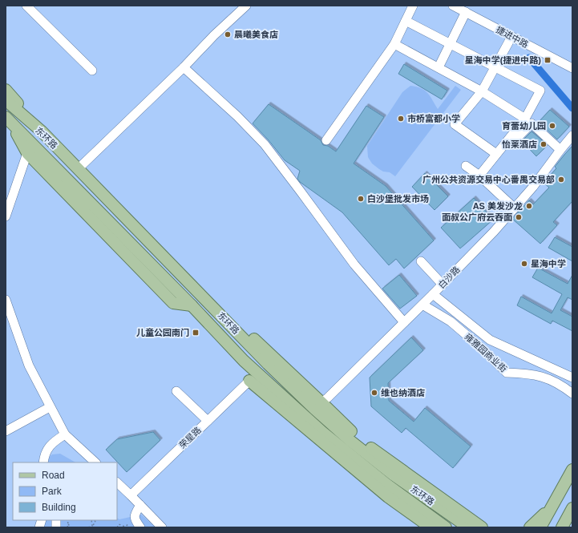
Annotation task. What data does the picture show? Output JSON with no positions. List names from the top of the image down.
{
  "streets": {
    "main road": ["东环路"],
    "street": [
      "捷进中路",
      "白沙路",
      "雍雅园商业街",
      "荣星路"
    ]
  },
  "crossings": [
    ["东环路", "白沙路"],
    ["东环路", "荣星路"],
    ["白沙路", "雍雅园商业街"]
  ],
  "places": {
    "other": [
      "晨曦美食店",
      "市桥富都小学",
      "育蕾幼儿园",
      "怡莱酒店",
      "广州公共资源交易中心番禺交易部",
      "白沙堡批发市场",
      "AS 美发沙龙",
      "面叔公广府云吞面",
      "星海中学",
      "维也纳酒店"
    ],
    "transit": ["星海中学(捷进中路)", "儿童公园南门"]
  },
  "legend": ["Road", "Park", "Building"]
}
